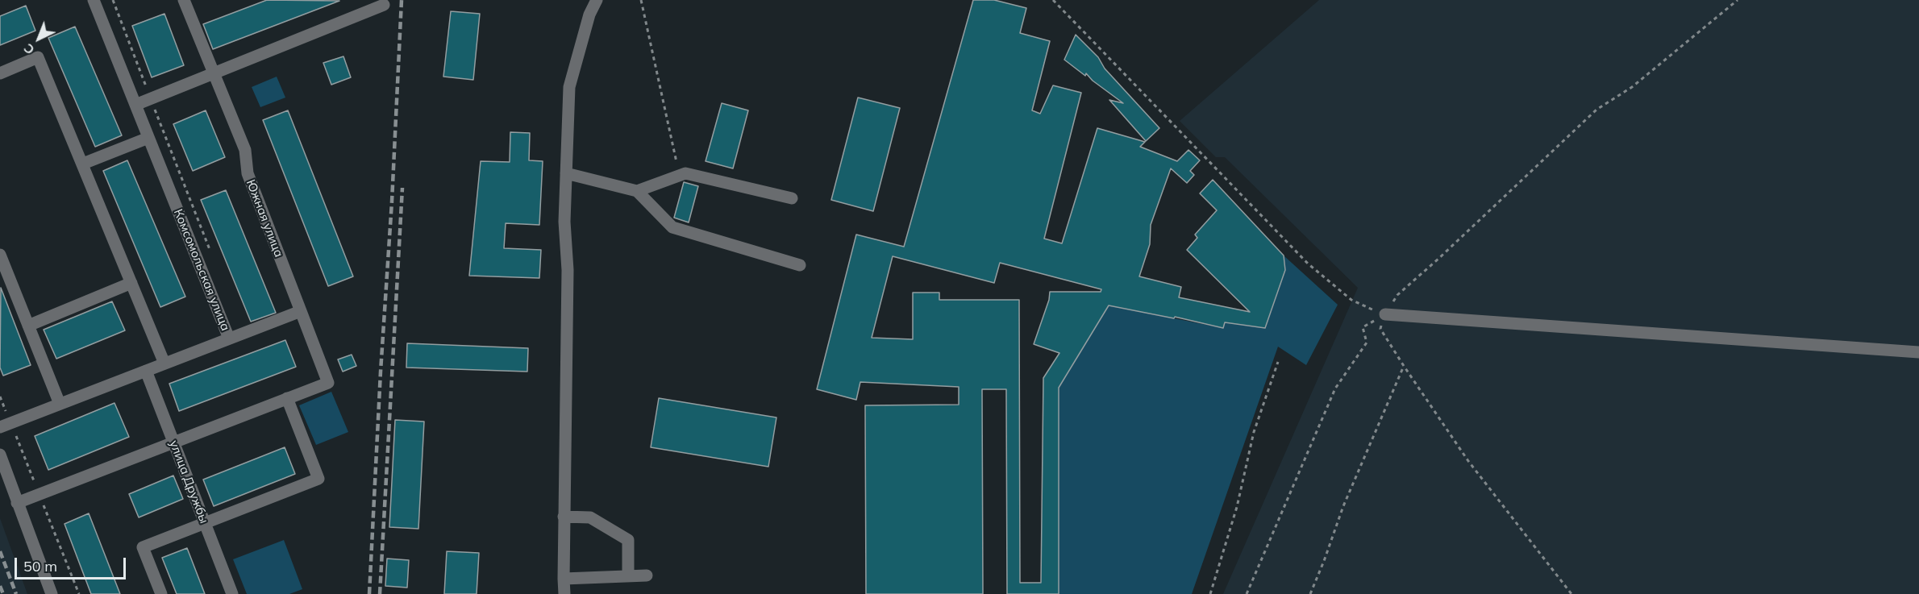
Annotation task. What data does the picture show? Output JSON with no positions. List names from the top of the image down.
{
  "streets": {
    "street": ["Южная улица", "Комсомольская улица", "улица Дружбы"]
  },
  "crossings": [
    ["Комсомольская улица", "улица Дружбы"]
  ],
  "scale_bar": "50 m",
  "north": "bottom left"
}
